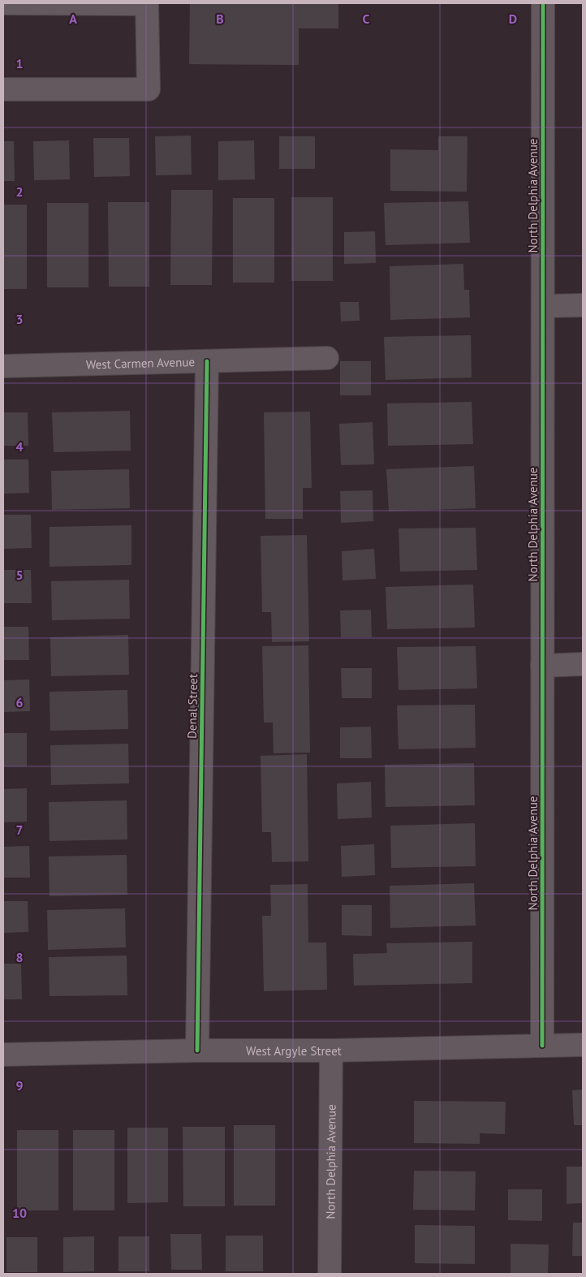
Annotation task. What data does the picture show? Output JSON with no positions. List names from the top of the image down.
{
  "streets": {
    "street": [
      "North Delphia Avenue",
      "West Carmen Avenue",
      "Denal Street",
      "West Argyle Street"
    ]
  },
  "crossings": [
    ["North Delphia Avenue", "West Argyle Street"],
    ["West Carmen Avenue", "Denal Street"],
    ["Denal Street", "West Argyle Street"]
  ],
  "grid": {
    "columns": [
      "A",
      "B",
      "C",
      "D"
    ],
    "rows": [
      "1",
      "2",
      "3",
      "4",
      "5",
      "6",
      "7",
      "8",
      "9",
      "10"
    ]
  }
}
